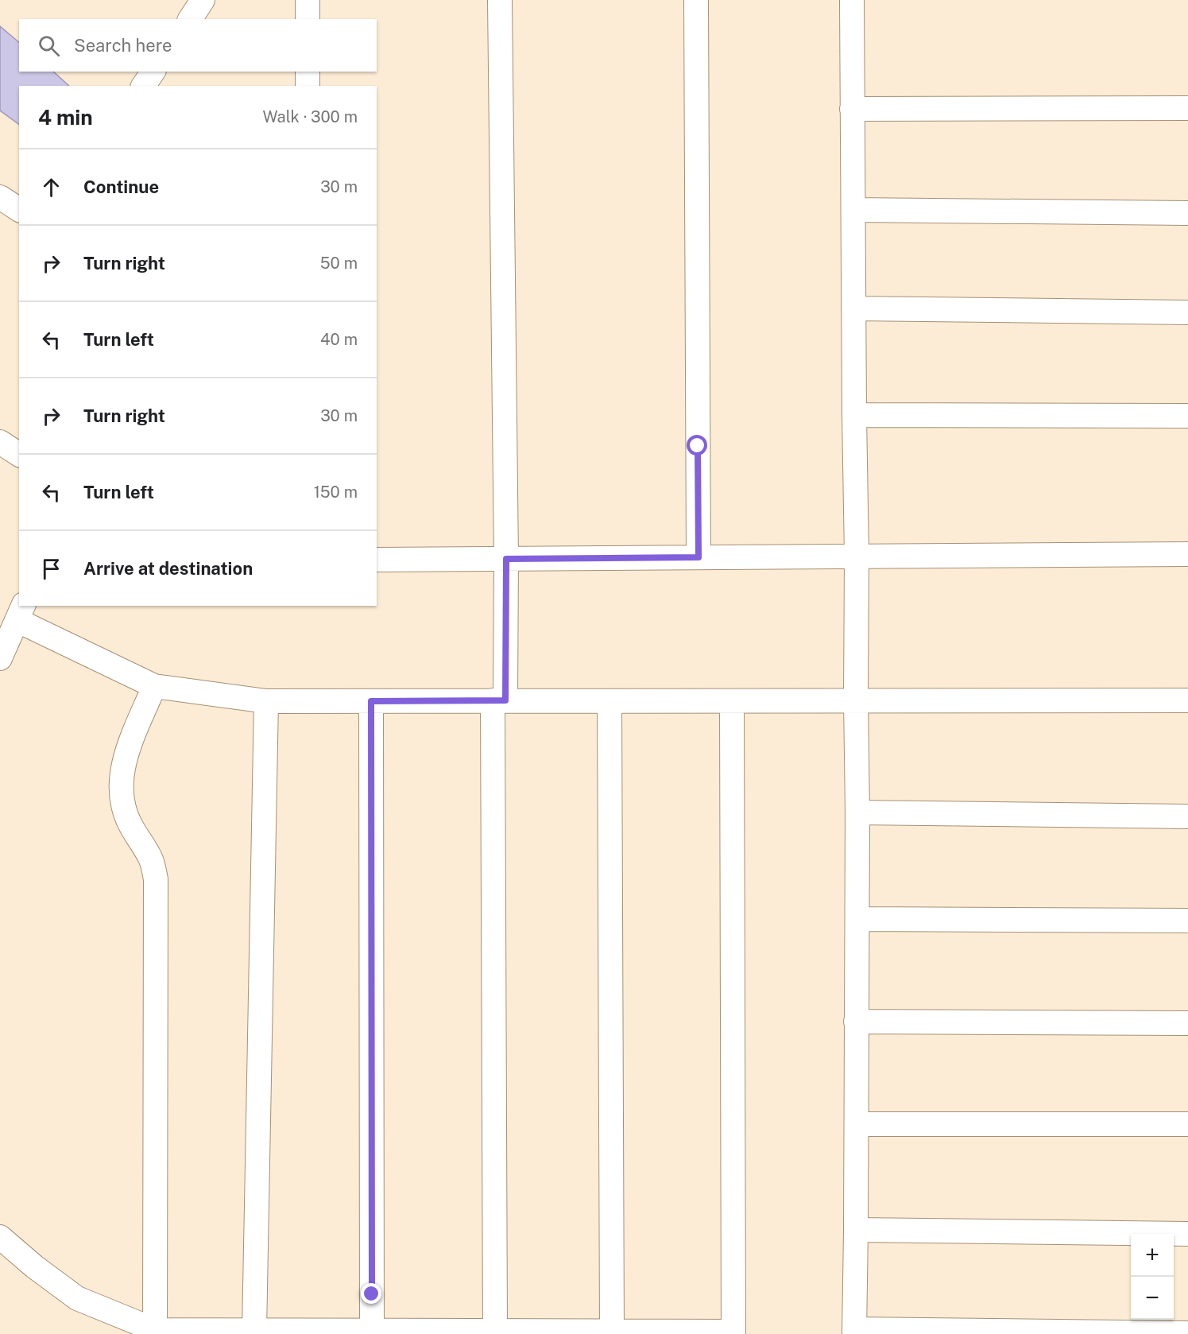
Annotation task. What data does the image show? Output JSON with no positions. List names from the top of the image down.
{
  "page": {
    "search": "Search here",
    "heading": ["4 min", "Walk · 300 m"],
    "list": [
      ["Continue", "30 m"],
      ["Turn right", "50 m"],
      ["Turn left", "40 m"],
      ["Turn right", "30 m"],
      ["Turn left", "150 m"],
      "Arrive at destination"
    ],
    "map_buttons": ["+", "−"]
  }
}
